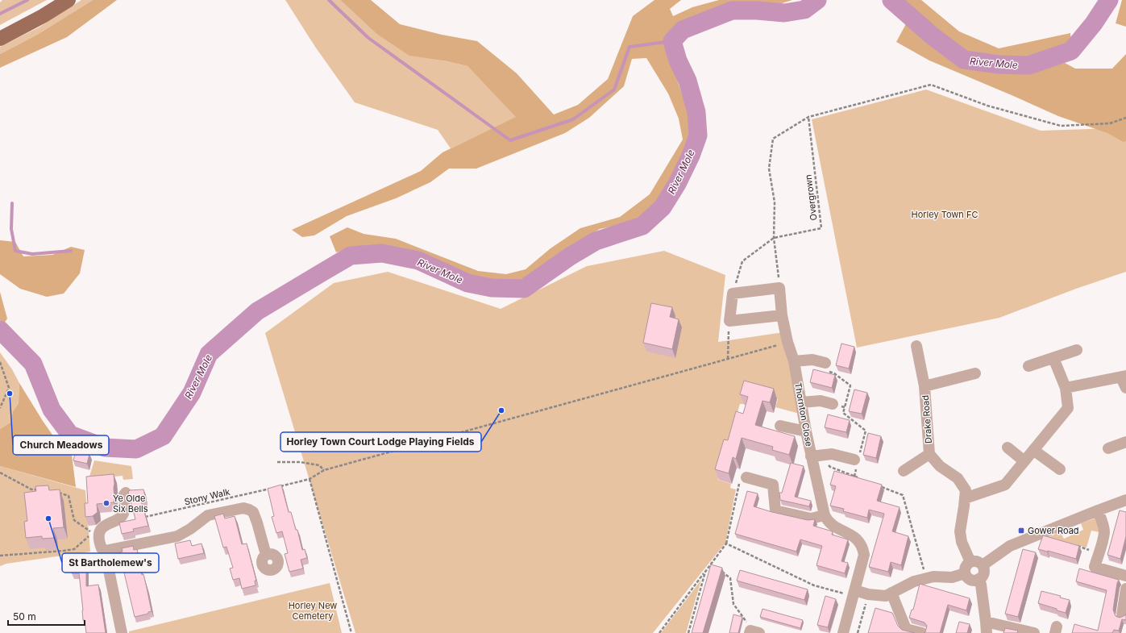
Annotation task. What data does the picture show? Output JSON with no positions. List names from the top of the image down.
{
  "streets": {
    "street": ["Thornton Close", "Drake Road"],
    "path": ["Overgrown", "Stony Walk"]
  },
  "water": ["River Mole"],
  "parks": ["Horley Town FC", "Horley New Cemetery"],
  "places": {
    "other": [
      "Church Meadows",
      "Horley Town Court Lodge Playing Fields",
      "Ye Olde Six Bells",
      "St Bartholemew's"
    ],
    "transit": ["Gower Road"]
  },
  "scale_bar": "50 m"
}
